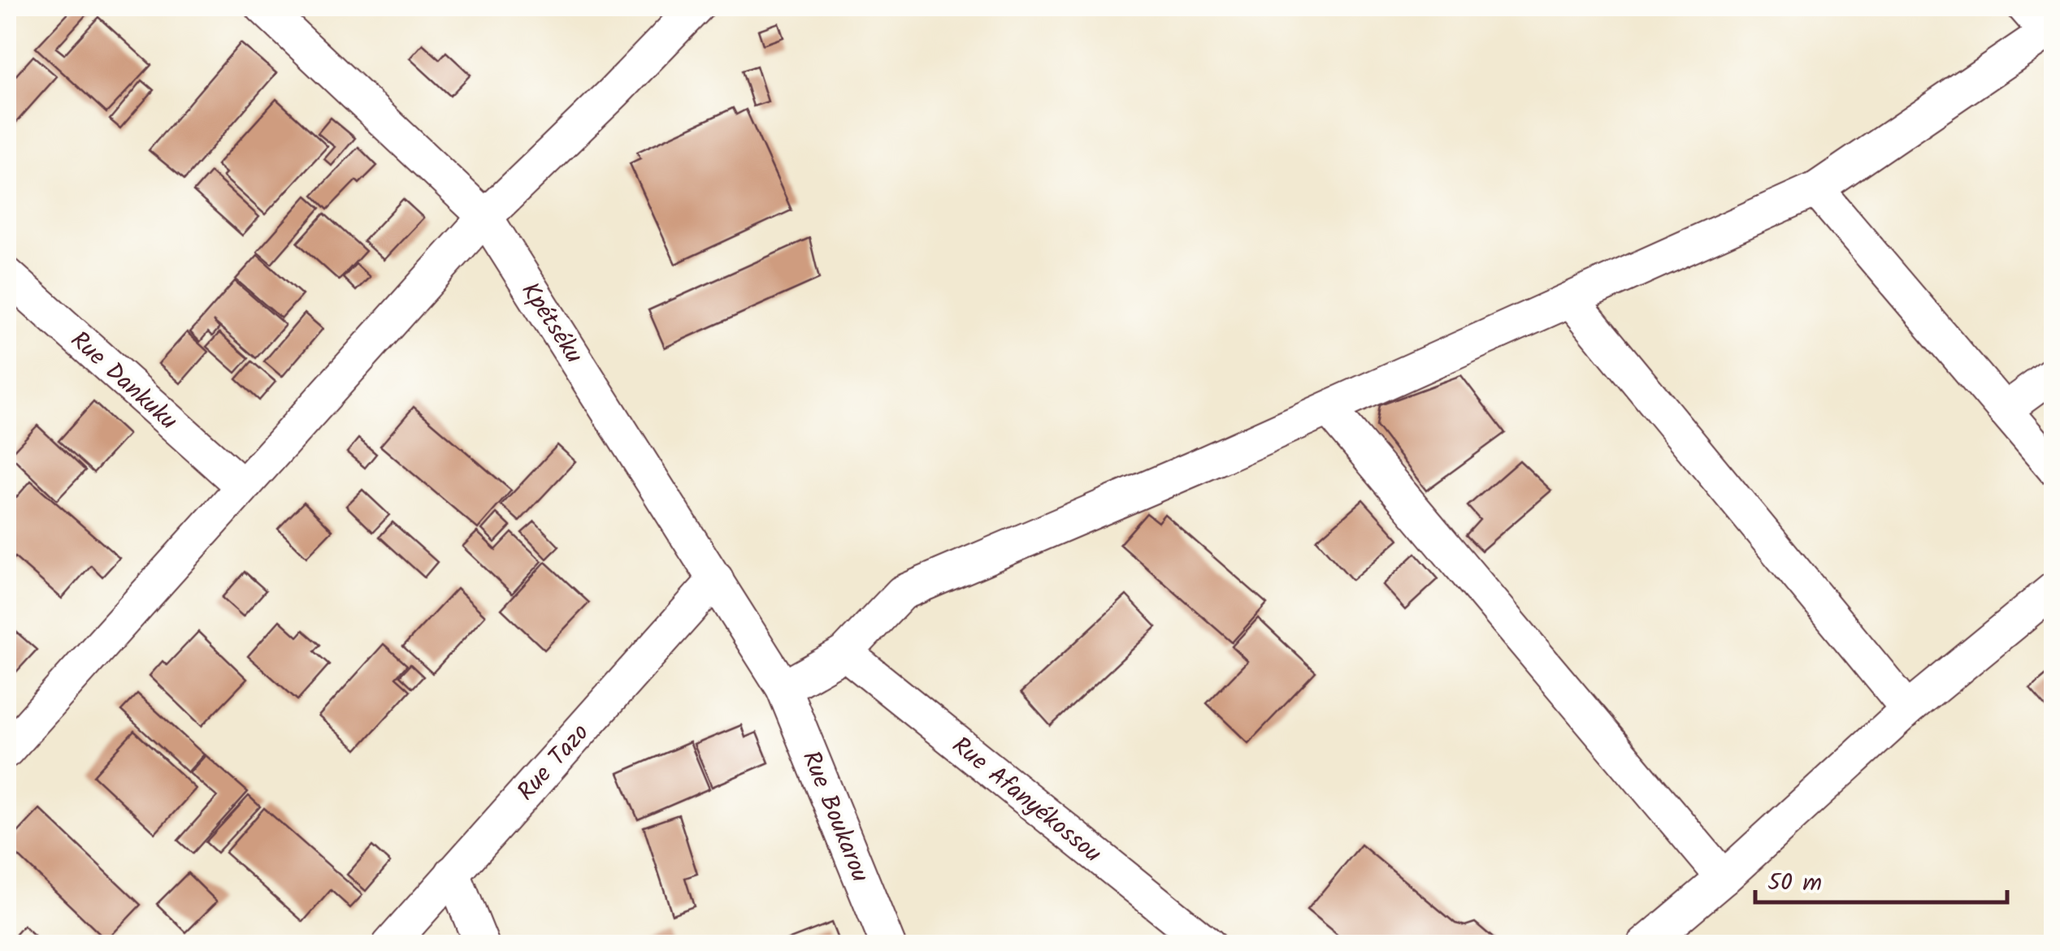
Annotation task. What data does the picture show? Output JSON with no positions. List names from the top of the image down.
{
  "streets": {
    "street": [
      "Kpétséku",
      "Rue Dankuku",
      "Rue Tazo",
      "Rue Afanyékossou",
      "Rue Boukarou"
    ]
  },
  "crossings": [
    ["Kpétséku", "Rue Tazo"],
    ["Kpétséku", "Rue Boukarou"]
  ],
  "scale_bar": "50 m"
}
